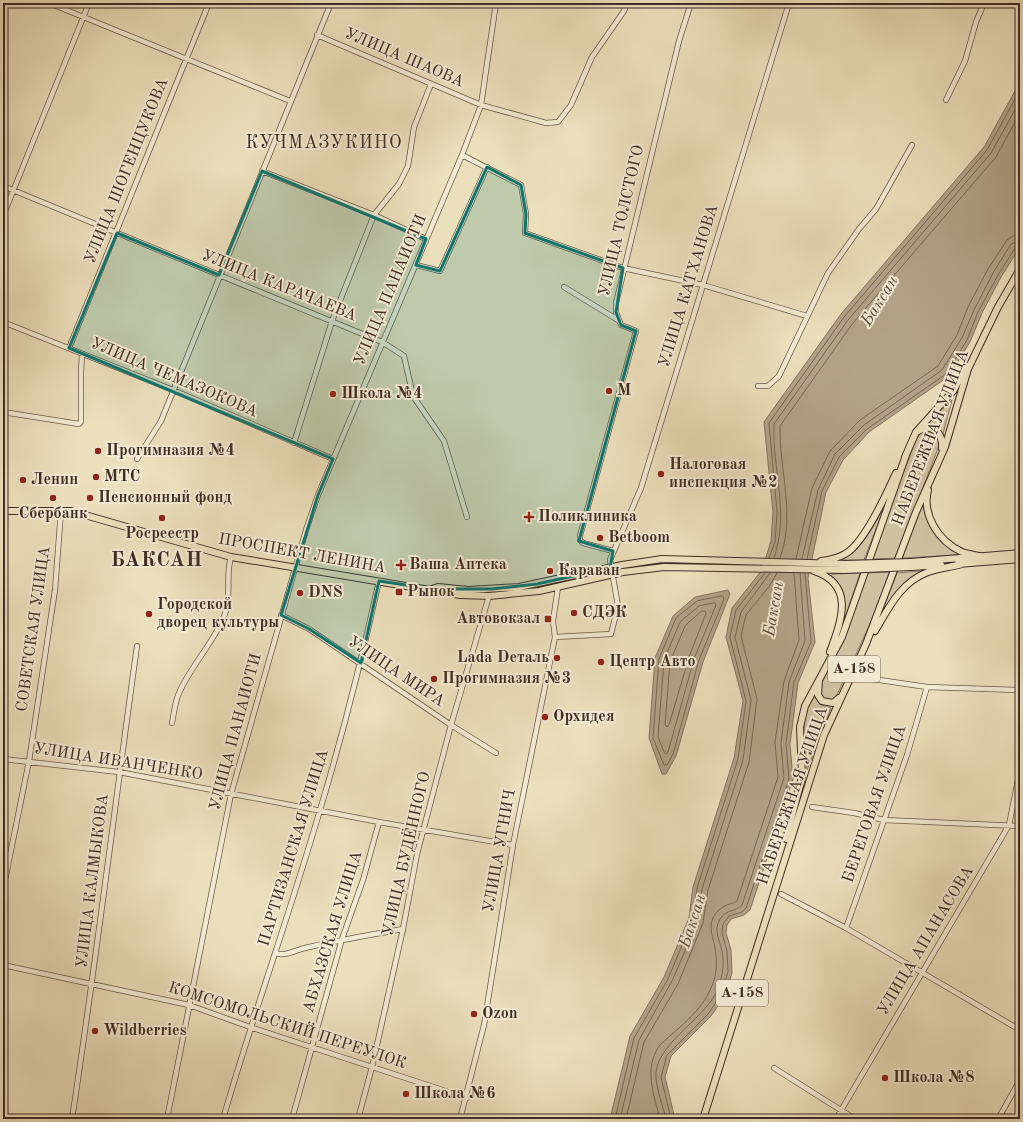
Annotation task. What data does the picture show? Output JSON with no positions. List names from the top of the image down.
{
  "streets": {
    "main road": ["НАБЕРЕЖНАЯ УЛИЦА", "ПРОСПЕКТ ЛЕНИНА", "А-158"],
    "street": [
      "УЛИЦА ШАОВА",
      "УЛИЦА ШОГЕНЦУКОВА",
      "УЛИЦА ТОЛСТОГО",
      "УЛИЦА КАРАЧАЕВА",
      "УЛИЦА КАТХАНОВА",
      "УЛИЦА ПАНАИОТИ",
      "УЛИЦА ЧЕМАЗОКОВА",
      "СОВЕТСКАЯ УЛИЦА",
      "УЛИЦА МИРА",
      "УЛИЦА ИВАНЧЕНКО",
      "БЕРЕГОВАЯ УЛИЦА",
      "ПАРТИЗАНСКАЯ УЛИЦА",
      "УЛИЦА УГНИЧ",
      "УЛИЦА БУДЁННОГО",
      "УЛИЦА КАЛМЫКОВА",
      "АБХАЗСКАЯ УЛИЦА",
      "УЛИЦА АПАНАСОВА",
      "КОМСОМОЛЬСКИЙ ПЕРЕУЛОК"
    ]
  },
  "crossings": [
    ["УЛИЦА ШАОВА", "УЛИЦА ПАНАИОТИ"],
    ["УЛИЦА ШОГЕНЦУКОВА", "УЛИЦА КАРАЧАЕВА"],
    ["УЛИЦА ШОГЕНЦУКОВА", "УЛИЦА ЧЕМАЗОКОВА"],
    ["УЛИЦА ТОЛСТОГО", "УЛИЦА КАТХАНОВА"],
    ["УЛИЦА КАРАЧАЕВА", "УЛИЦА ПАНАИОТИ"],
    ["УЛИЦА КАТХАНОВА", "ПРОСПЕКТ ЛЕНИНА"],
    ["УЛИЦА КАТХАНОВА", "УЛИЦА УГНИЧ"],
    ["УЛИЦА ПАНАИОТИ", "УЛИЦА ЧЕМАЗОКОВА"],
    ["УЛИЦА ПАНАИОТИ", "ПРОСПЕКТ ЛЕНИНА"],
    ["УЛИЦА ПАНАИОТИ", "УЛИЦА МИРА"],
    ["УЛИЦА ПАНАИОТИ", "УЛИЦА ИВАНЧЕНКО"],
    ["УЛИЦА ПАНАИОТИ", "КОМСОМОЛЬСКИЙ ПЕРЕУЛОК"],
    ["НАБЕРЕЖНАЯ УЛИЦА", "А-158"],
    ["ПРОСПЕКТ ЛЕНИНА", "СОВЕТСКАЯ УЛИЦА"],
    ["ПРОСПЕКТ ЛЕНИНА", "ПАРТИЗАНСКАЯ УЛИЦА"],
    ["ПРОСПЕКТ ЛЕНИНА", "УЛИЦА УГНИЧ"],
    ["ПРОСПЕКТ ЛЕНИНА", "УЛИЦА БУДЁННОГО"],
    ["СОВЕТСКАЯ УЛИЦА", "УЛИЦА ИВАНЧЕНКО"],
    ["УЛИЦА МИРА", "ПАРТИЗАНСКАЯ УЛИЦА"],
    ["УЛИЦА МИРА", "УЛИЦА БУДЁННОГО"],
    ["УЛИЦА ИВАНЧЕНКО", "ПАРТИЗАНСКАЯ УЛИЦА"],
    ["УЛИЦА ИВАНЧЕНКО", "УЛИЦА УГНИЧ"],
    ["УЛИЦА ИВАНЧЕНКО", "УЛИЦА БУДЁННОГО"],
    ["УЛИЦА ИВАНЧЕНКО", "УЛИЦА КАЛМЫКОВА"],
    ["УЛИЦА ИВАНЧЕНКО", "АБХАЗСКАЯ УЛИЦА"],
    ["ПАРТИЗАНСКАЯ УЛИЦА", "КОМСОМОЛЬСКИЙ ПЕРЕУЛОК"],
    ["УЛИЦА УГНИЧ", "КОМСОМОЛЬСКИЙ ПЕРЕУЛОК"],
    ["УЛИЦА БУДЁННОГО", "КОМСОМОЛЬСКИЙ ПЕРЕУЛОК"],
    ["УЛИЦА КАЛМЫКОВА", "КОМСОМОЛЬСКИЙ ПЕРЕУЛОК"],
    ["АБХАЗСКАЯ УЛИЦА", "КОМСОМОЛЬСКИЙ ПЕРЕУЛОК"]
  ],
  "districts": ["КУЧМАЗУКИНО", "БАКСАН"],
  "water": ["Баксан"],
  "places": {
    "other": [
      "М",
      "Школа №4",
      "Прогимназия №4",
      "Налоговая инспекция №2",
      "МТС",
      "Ленин",
      "Сбербанк",
      "Пенсионный фонд",
      "Росреестр",
      "Betboom",
      "Караван",
      "DNS",
      "СДЭК",
      "Городской дворец культуры",
      "Lada Dеталь",
      "Центр Авто",
      "Прогимназия №3",
      "Орхидея",
      "Ozon",
      "Wildberries",
      "Школа №8",
      "Школа №6"
    ],
    "health": ["Поликлиника", "Ваша Аптека"],
    "transit": ["Рынок", "Автовокзал"]
  }
}
